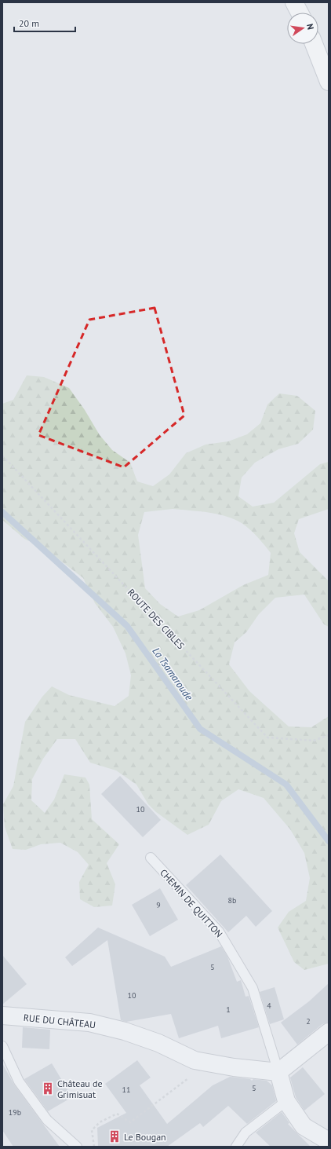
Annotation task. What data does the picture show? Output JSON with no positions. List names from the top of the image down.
{
  "streets": {
    "street": ["RUE DU CHÂTEAU"],
    "lane": ["CHEMIN DE QUITTON"],
    "path": ["ROUTE DES CIBLES"]
  },
  "crossings": [
    ["CHEMIN DE QUITTON", "RUE DU CHÂTEAU"]
  ],
  "water": ["La Tsamaroude"],
  "places": {
    "building": ["Château de Grimisuat", "Le Bougan"]
  },
  "house_numbers": [
    "10",
    "8b",
    "9",
    "5",
    "10",
    "4",
    "1",
    "2",
    "5",
    "11",
    "19b"
  ],
  "scale_bar": "20 m",
  "north": "right"
}
